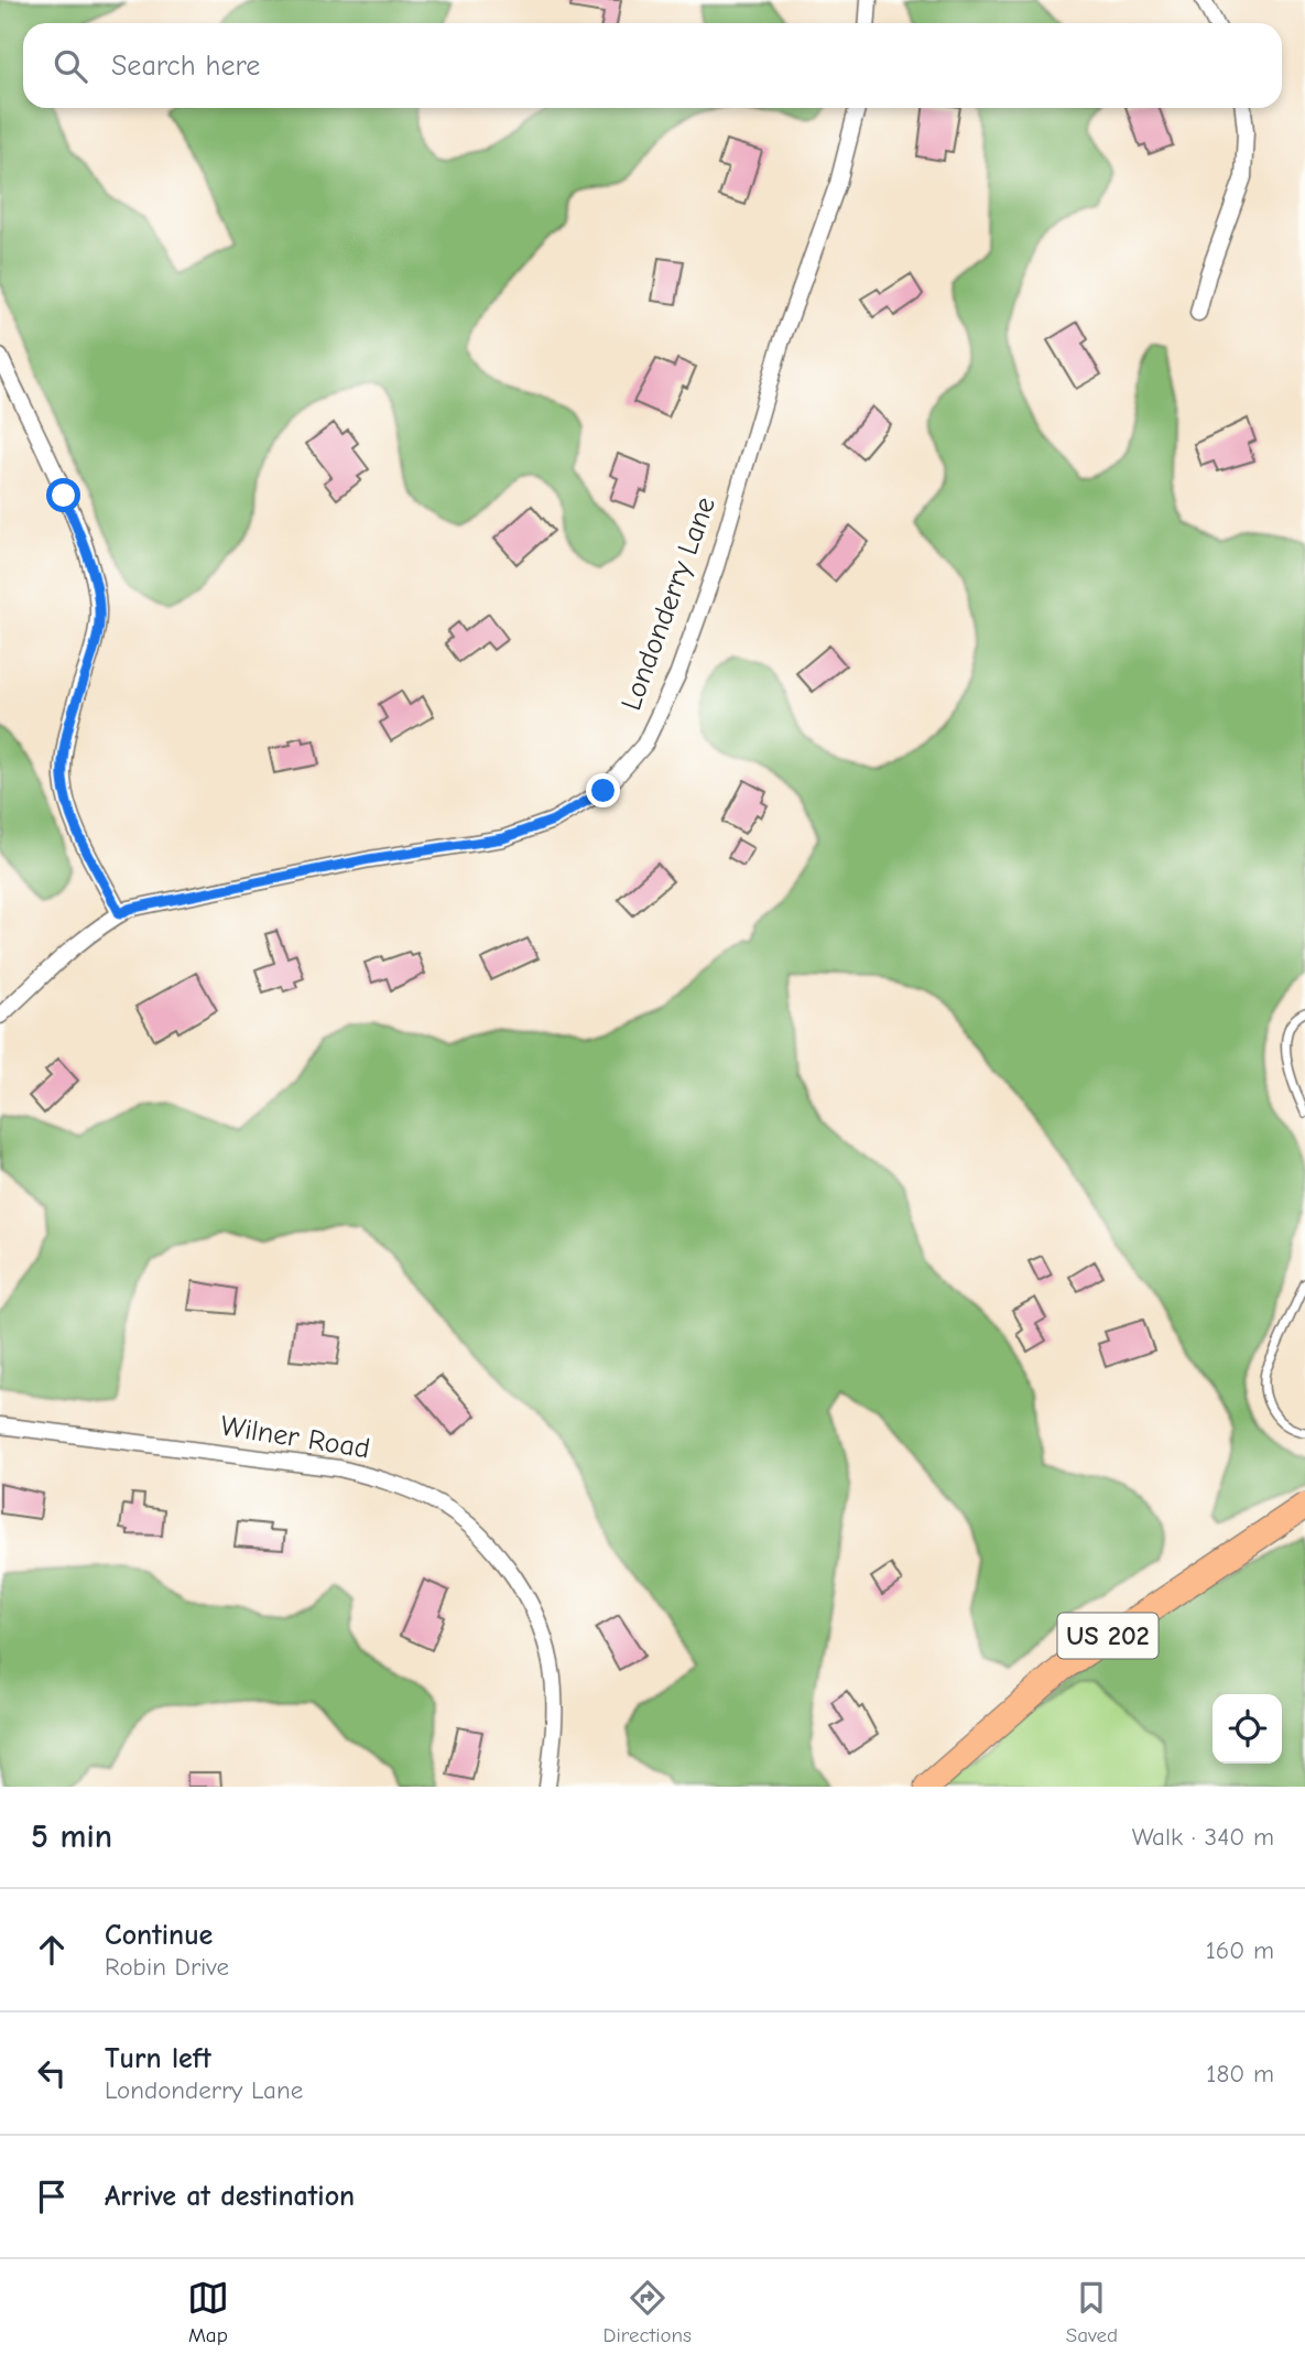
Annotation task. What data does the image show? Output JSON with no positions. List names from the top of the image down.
{
  "streets": {
    "main road": ["US 202"],
    "street": ["Londonderry Lane", "Wilner Road"]
  },
  "page": {
    "search": "Search here",
    "heading": ["5 min", "Walk · 340 m"],
    "list": [
      ["Continue", "Robin Drive", "160 m"],
      ["Turn left", "Londonderry Lane", "180 m"],
      "Arrive at destination"
    ],
    "nav": ["Map", "Directions", "Saved"]
  }
}
